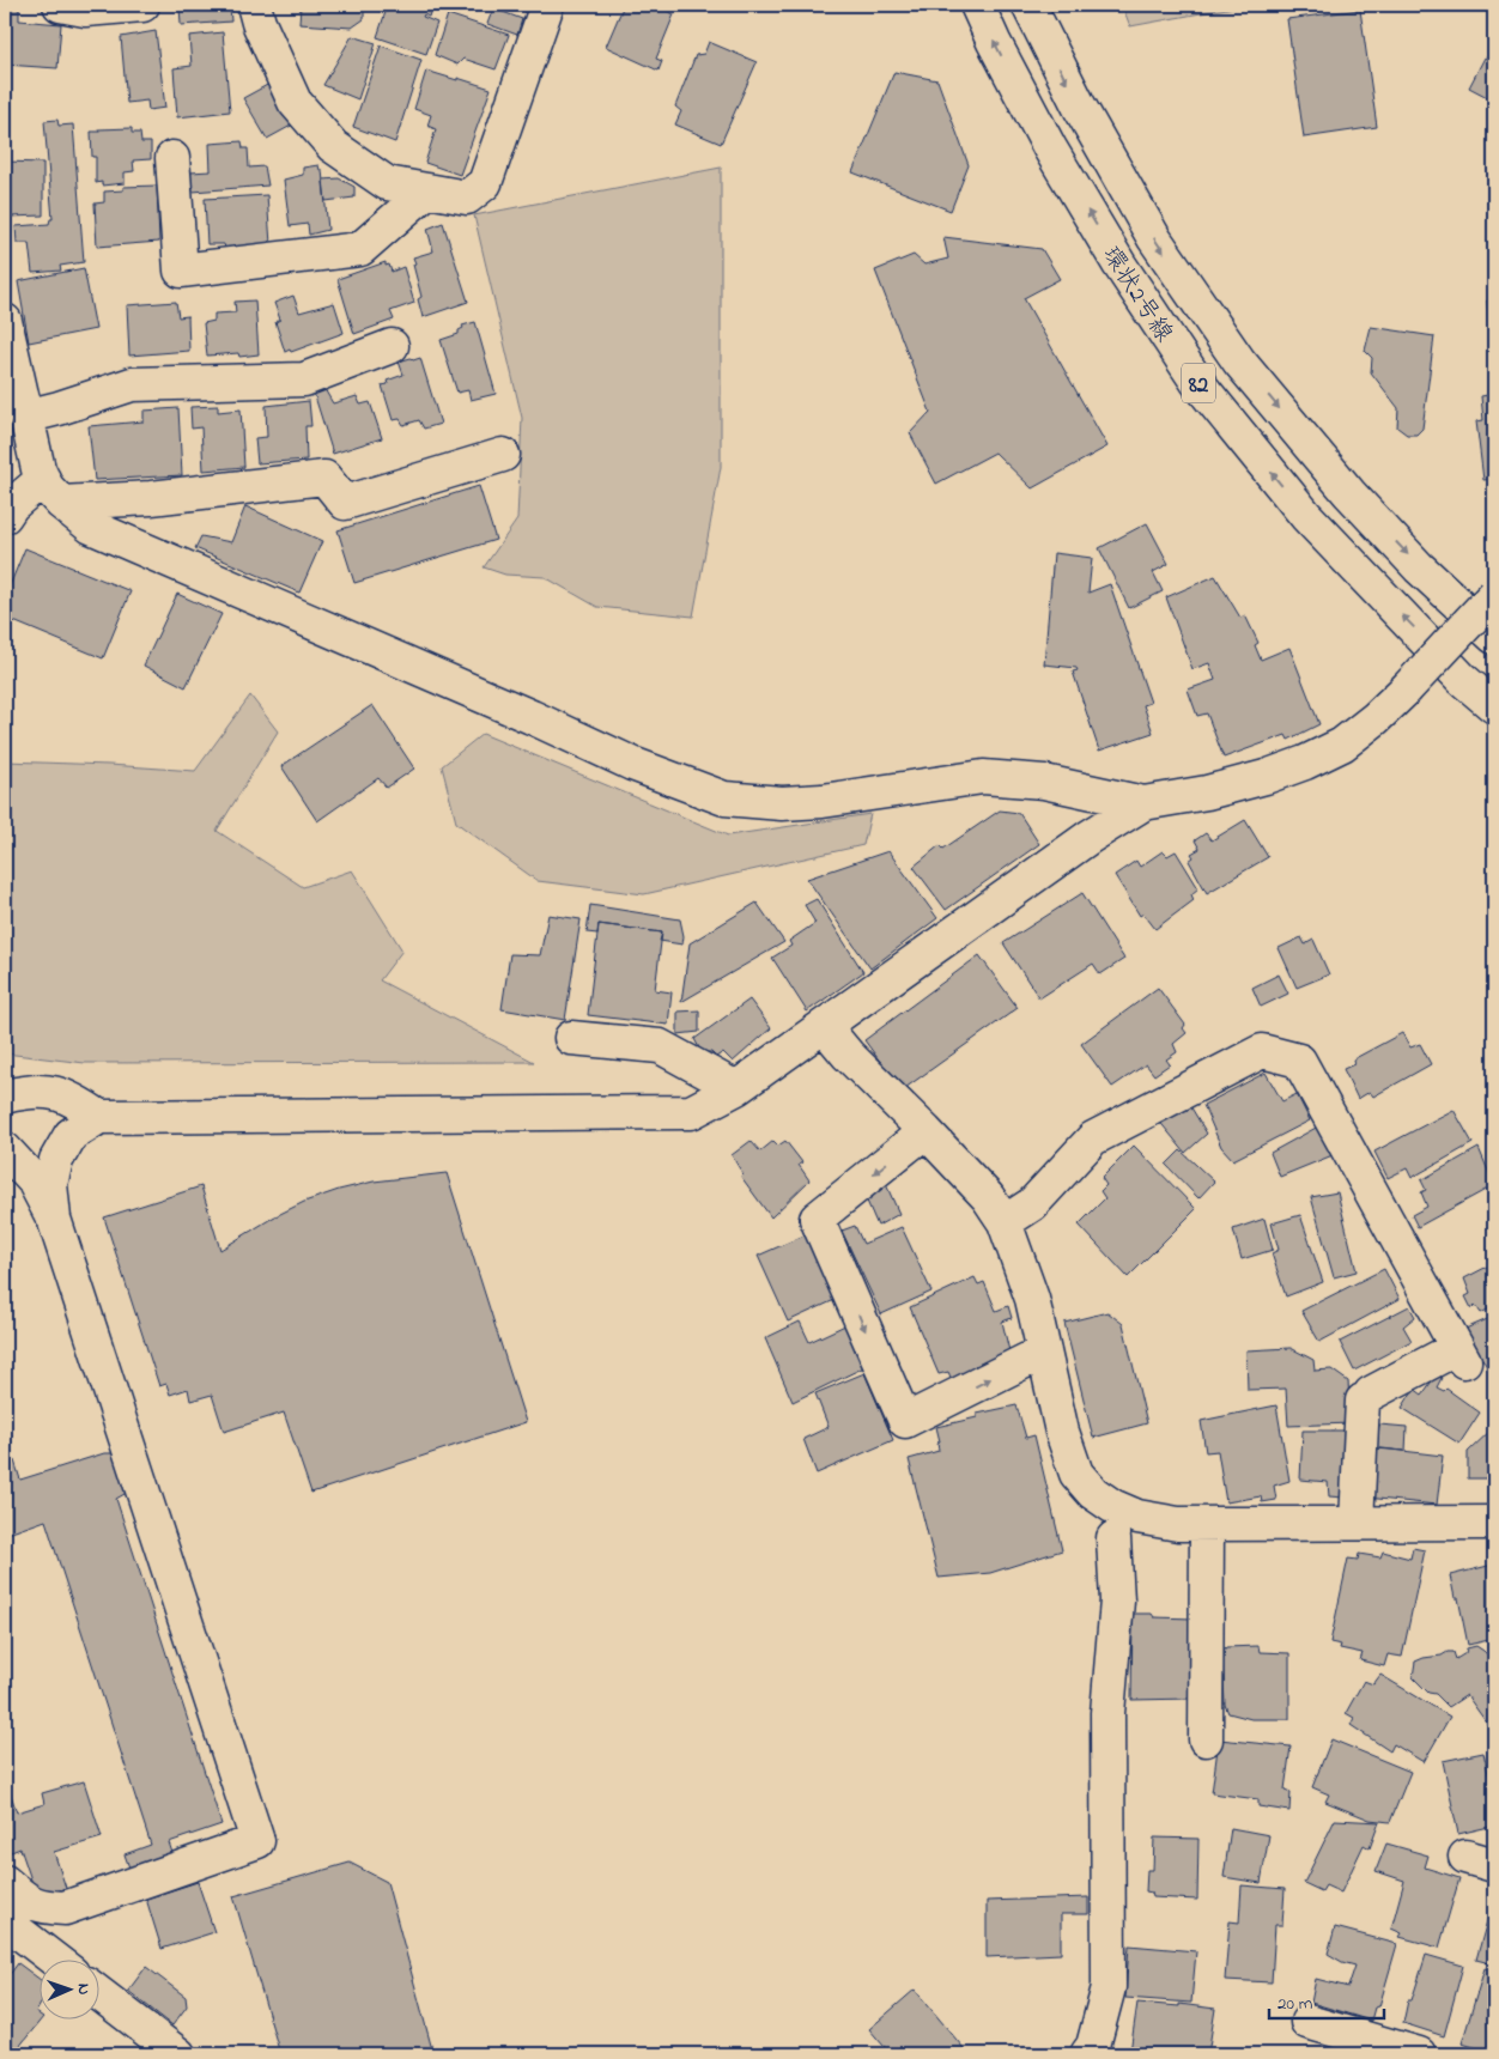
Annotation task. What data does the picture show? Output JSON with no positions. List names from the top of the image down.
{
  "streets": {
    "street": ["環状2号線", "82"]
  },
  "scale_bar": "20 m",
  "north": "right"
}
